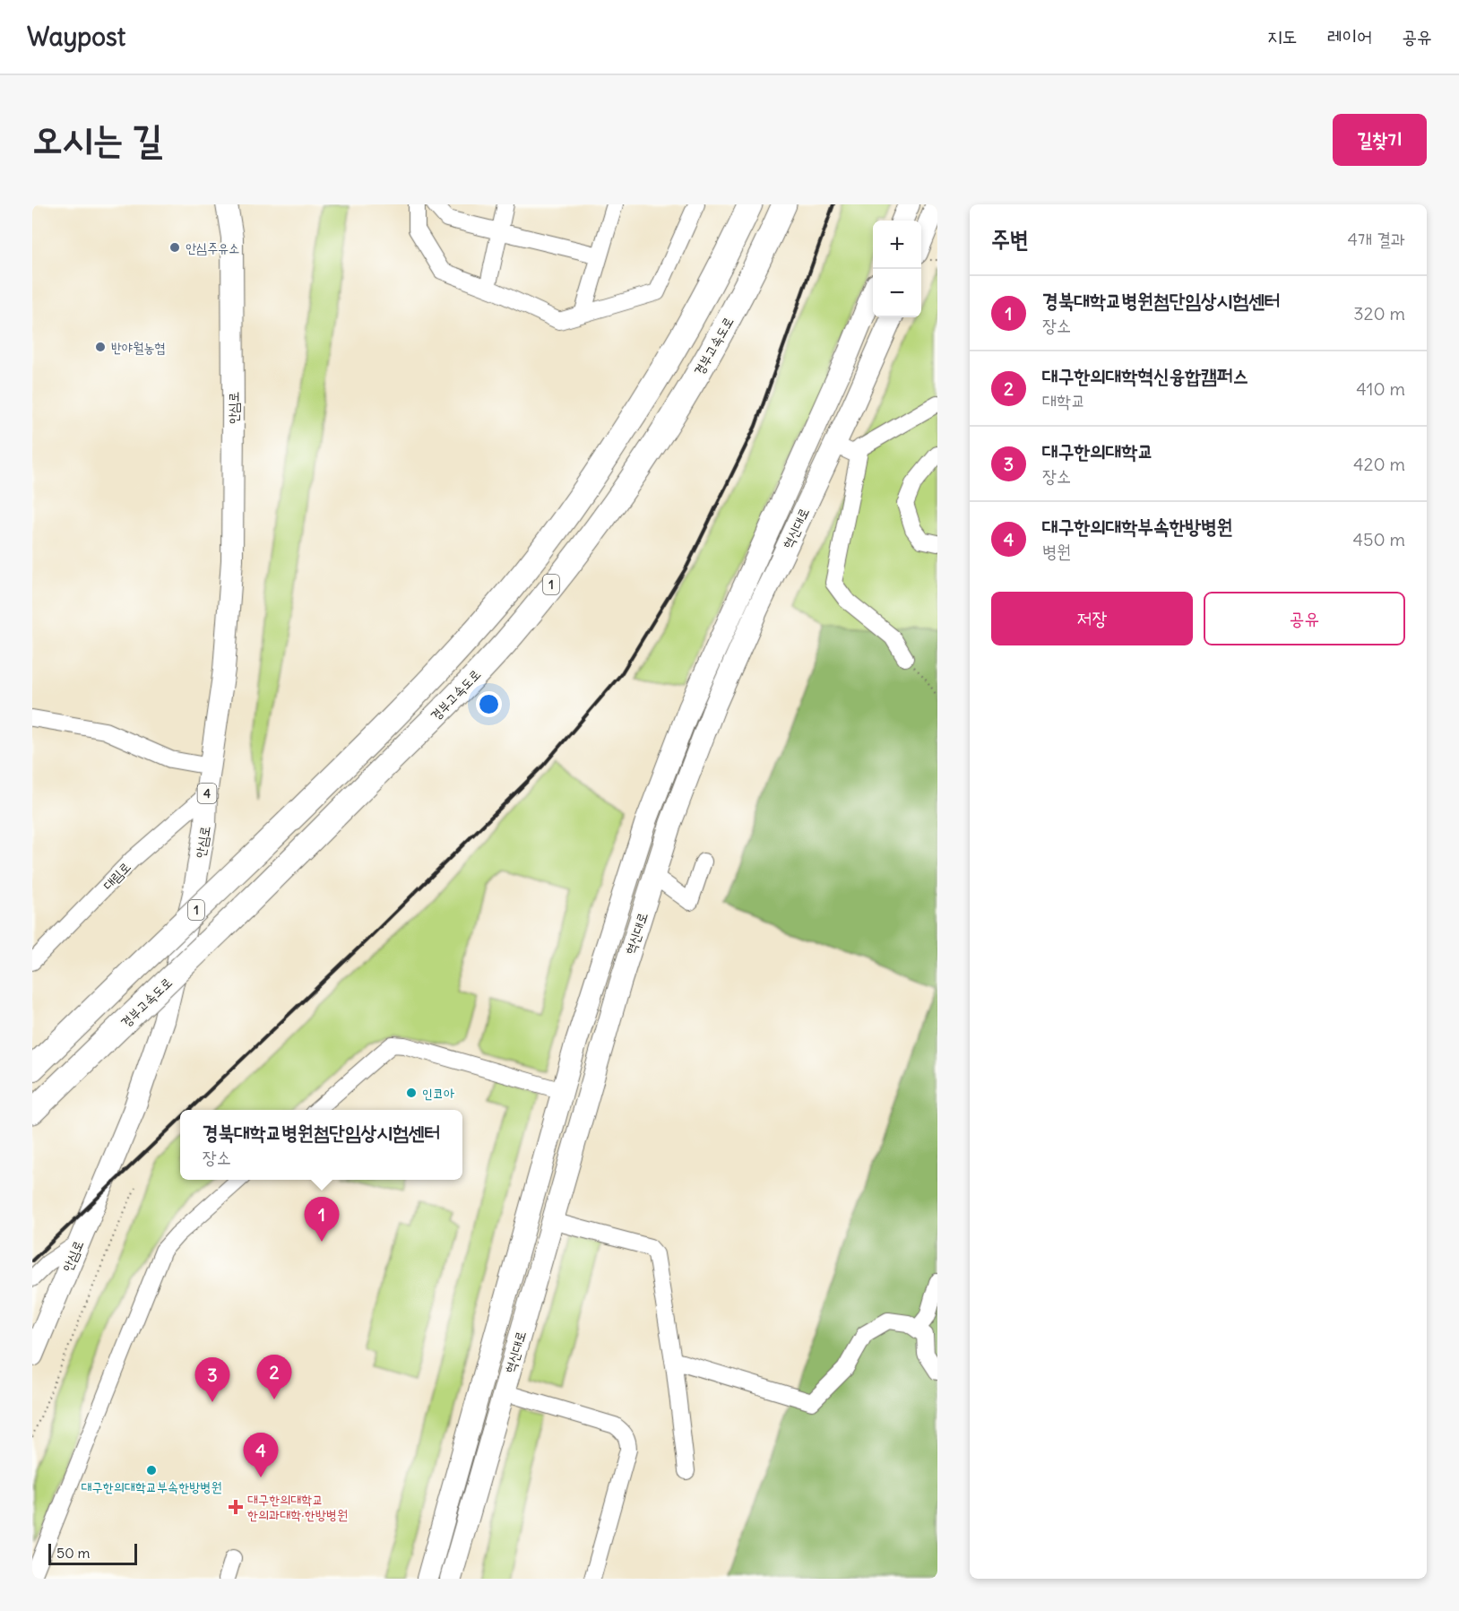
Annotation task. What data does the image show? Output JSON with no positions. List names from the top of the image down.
{
  "streets": {
    "highway": ["경부고속도로", "1"],
    "main road": ["안심로", "혁신대로", "4"],
    "street": ["대림로"]
  },
  "crossings": [
    ["안심로", "대림로"]
  ],
  "places": {
    "other": [
      "안심주유소",
      "반야월농협",
      "인코아",
      "대구한의대학교부속한방병원"
    ],
    "health": ["대구한의대학교 한의과대학·한방병원"]
  },
  "scale_bar": "50 m",
  "page": {
    "header": "Waypost",
    "nav": ["지도", "레이어", "공유"],
    "buttons": [
      "길찾기",
      ["저장", "공유"]
    ],
    "title": "오시는 길",
    "heading": ["주변", "4개 결과"],
    "map_buttons": ["+", "−"],
    "list": [
      {
        "mark": "1",
        "name": "경북대학교병원첨단임상시험센터",
        "note": "장소",
        "value": "320 m"
      },
      {
        "mark": "2",
        "name": "대구한의대학혁신융합캠퍼스",
        "note": "대학교",
        "value": "410 m"
      },
      {
        "mark": "3",
        "name": "대구한의대학교",
        "note": "장소",
        "value": "420 m"
      },
      {
        "mark": "4",
        "name": "대구한의대학부속한방병원",
        "note": "병원",
        "value": "450 m"
      }
    ],
    "popup": ["경북대학교병원첨단임상시험센터", "장소"],
    "pins": [
      "1",
      "2",
      "3",
      "4"
    ],
    "scale": "50 m"
  }
}
